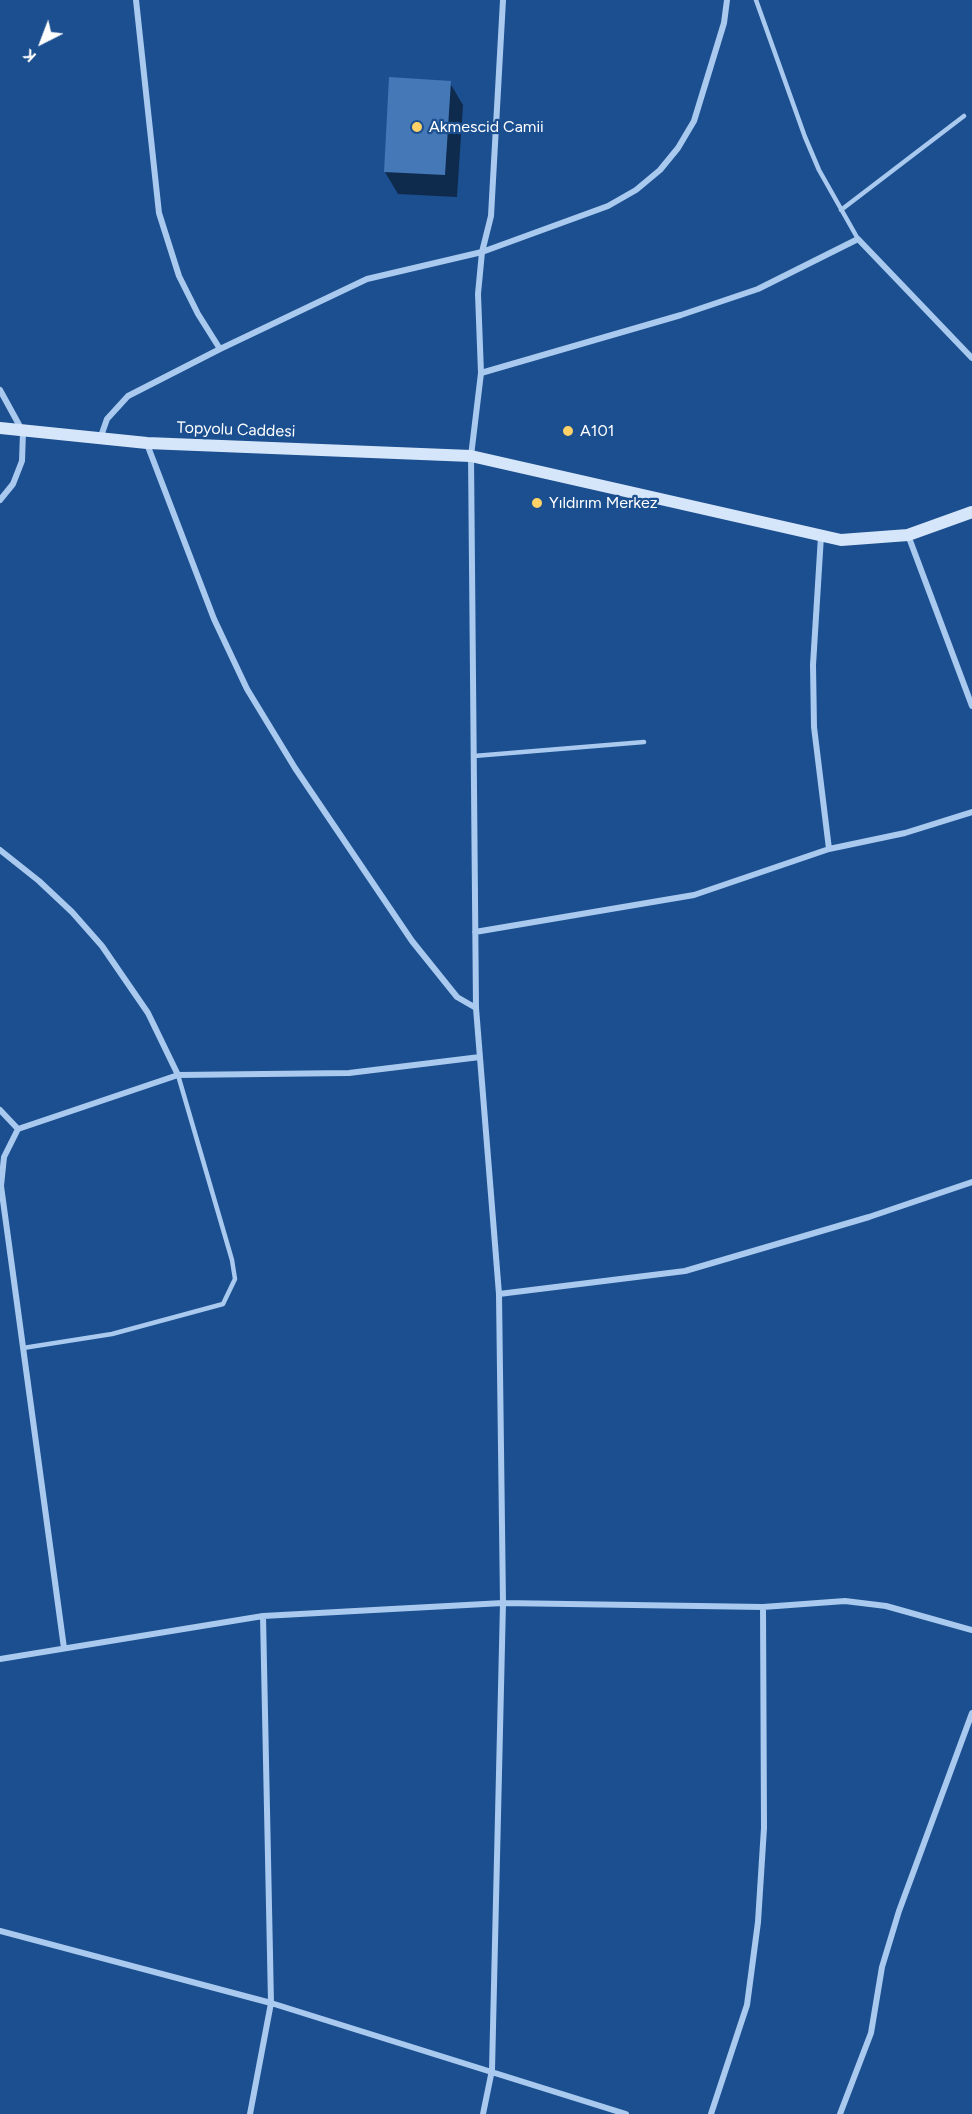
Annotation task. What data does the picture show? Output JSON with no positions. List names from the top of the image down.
{
  "streets": {
    "street": ["Topyolu Caddesi"]
  },
  "places": ["Akmescid Camii", "A101", "Yıldırım Merkez"],
  "north": "bottom left"
}
